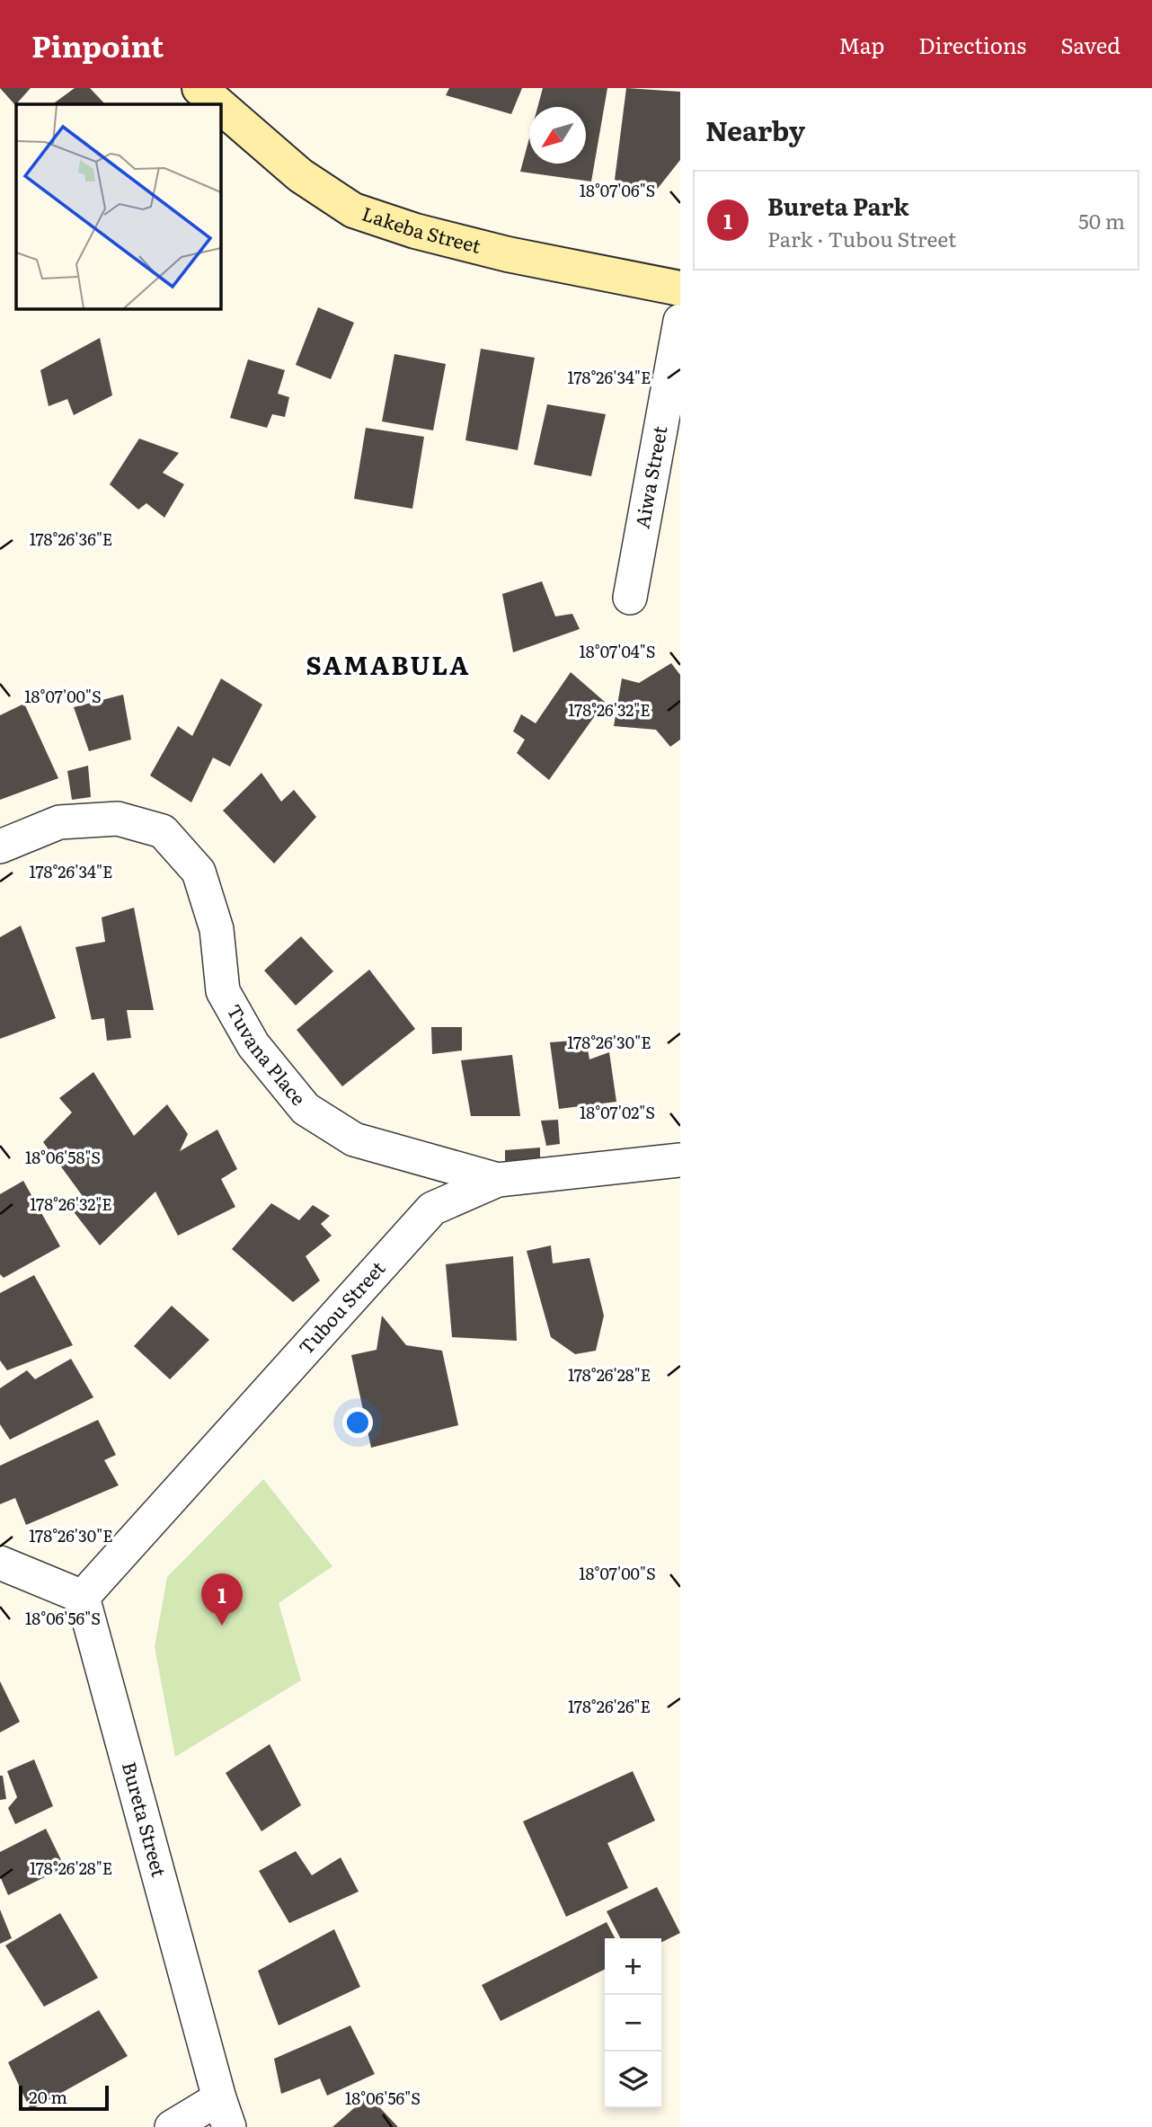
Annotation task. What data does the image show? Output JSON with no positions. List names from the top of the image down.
{
  "streets": {
    "main road": ["Lakeba Street"],
    "street": [
      "Aiwa Street",
      "Tuvana Place",
      "Tubou Street",
      "Bureta Street"
    ]
  },
  "crossings": [
    ["Tuvana Place", "Tubou Street"],
    ["Tubou Street", "Bureta Street"]
  ],
  "districts": ["SAMABULA"],
  "scale_bar": "20 m",
  "north": "bottom left",
  "page": {
    "header": "Pinpoint",
    "nav": ["Map", "Directions", "Saved"],
    "heading": "Nearby",
    "list": [
      {
        "mark": "1",
        "name": "Bureta Park",
        "note": "Park · Tubou Street",
        "value": "50 m"
      }
    ],
    "pins": "1",
    "map_buttons": ["+", "−"],
    "scale": "20 m"
  },
  "coordinates": [
    "18°07'06\"S",
    "178°26'34\"E",
    "178°26'36\"E",
    "18°07'04\"S",
    "18°07'00\"S",
    "178°26'32\"E",
    "178°26'30\"E",
    "18°07'02\"S",
    "18°06'58\"S",
    "178°26'28\"E",
    "18°06'56\"S",
    "178°26'26\"E"
  ]
}
